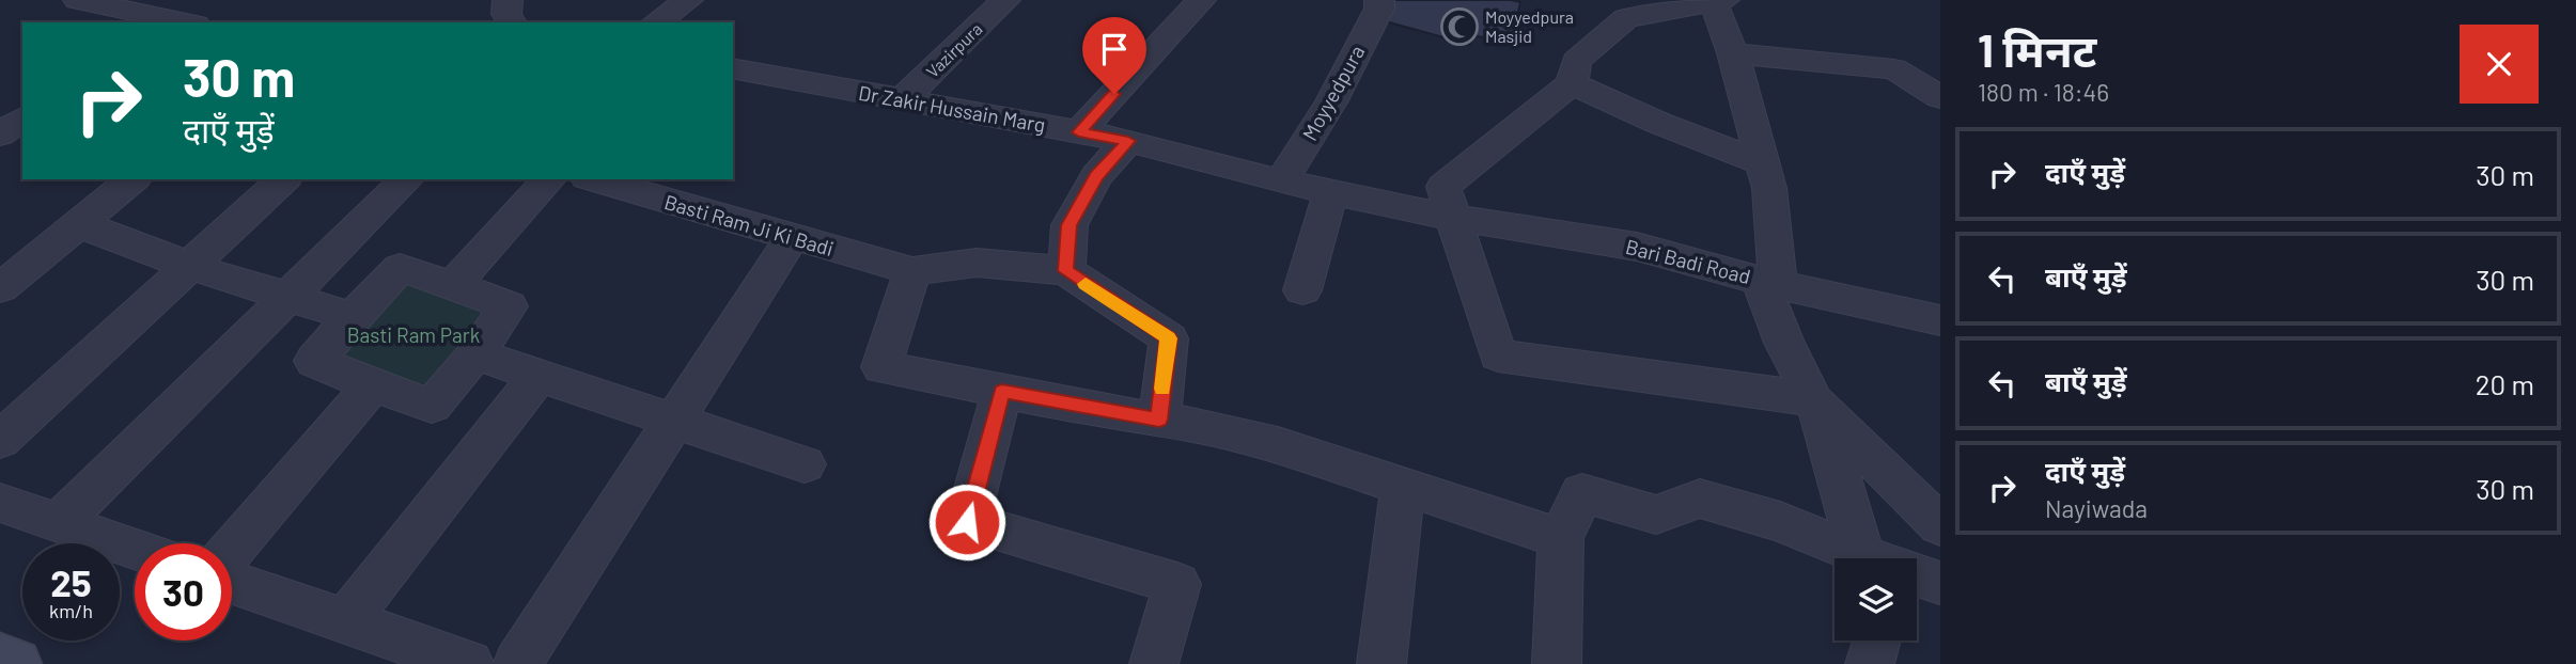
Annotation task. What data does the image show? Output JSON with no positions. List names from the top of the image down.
{
  "streets": {
    "street": [
      "Vazirpura",
      "Moyyedpura",
      "Dr Zakir Hussain Marg",
      "Basti Ram Ji Ki Badi",
      "Bari Badi Road"
    ]
  },
  "crossings": [
    ["Vazirpura", "Dr Zakir Hussain Marg"],
    ["Moyyedpura", "Dr Zakir Hussain Marg"],
    ["Dr Zakir Hussain Marg", "Bari Badi Road"]
  ],
  "parks": ["Basti Ram Park"],
  "places": {
    "mosque": ["Moyyedpura Masjid"]
  },
  "page": {
    "heading": ["1 मिनट", "180 m · 18:46"],
    "turn": ["30 m", "दाएँ मुड़ें"],
    "list": [
      {
        "name": "दाएँ मुड़ें",
        "value": "30 m"
      },
      {
        "name": "बाएँ मुड़ें",
        "value": "30 m"
      },
      {
        "name": "बाएँ मुड़ें",
        "value": "20 m"
      },
      {
        "name": "दाएँ मुड़ें",
        "note": "Nayiwada",
        "value": "30 m"
      }
    ],
    "speed": "25 km/h",
    "limit": "30"
  }
}
